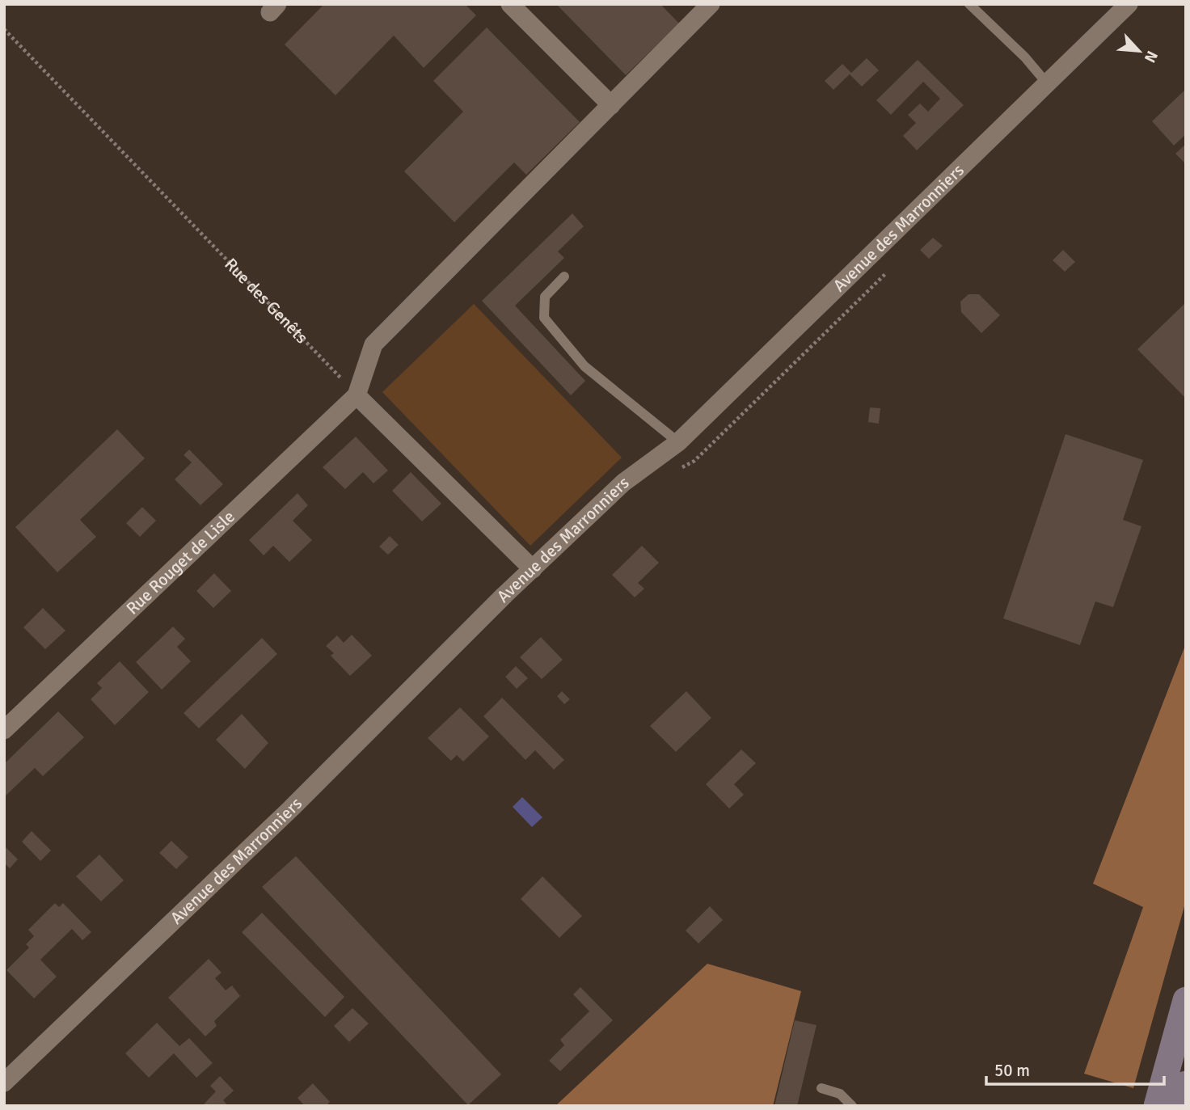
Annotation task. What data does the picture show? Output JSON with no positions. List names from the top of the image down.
{
  "streets": {
    "street": ["Avenue des Marronniers", "Rue Rouget de Lisle"],
    "path": ["Rue des Genêts"]
  },
  "crossings": [
    ["Rue des Genêts", "Rue Rouget de Lisle"]
  ],
  "scale_bar": "50 m",
  "north": "bottom right"
}
